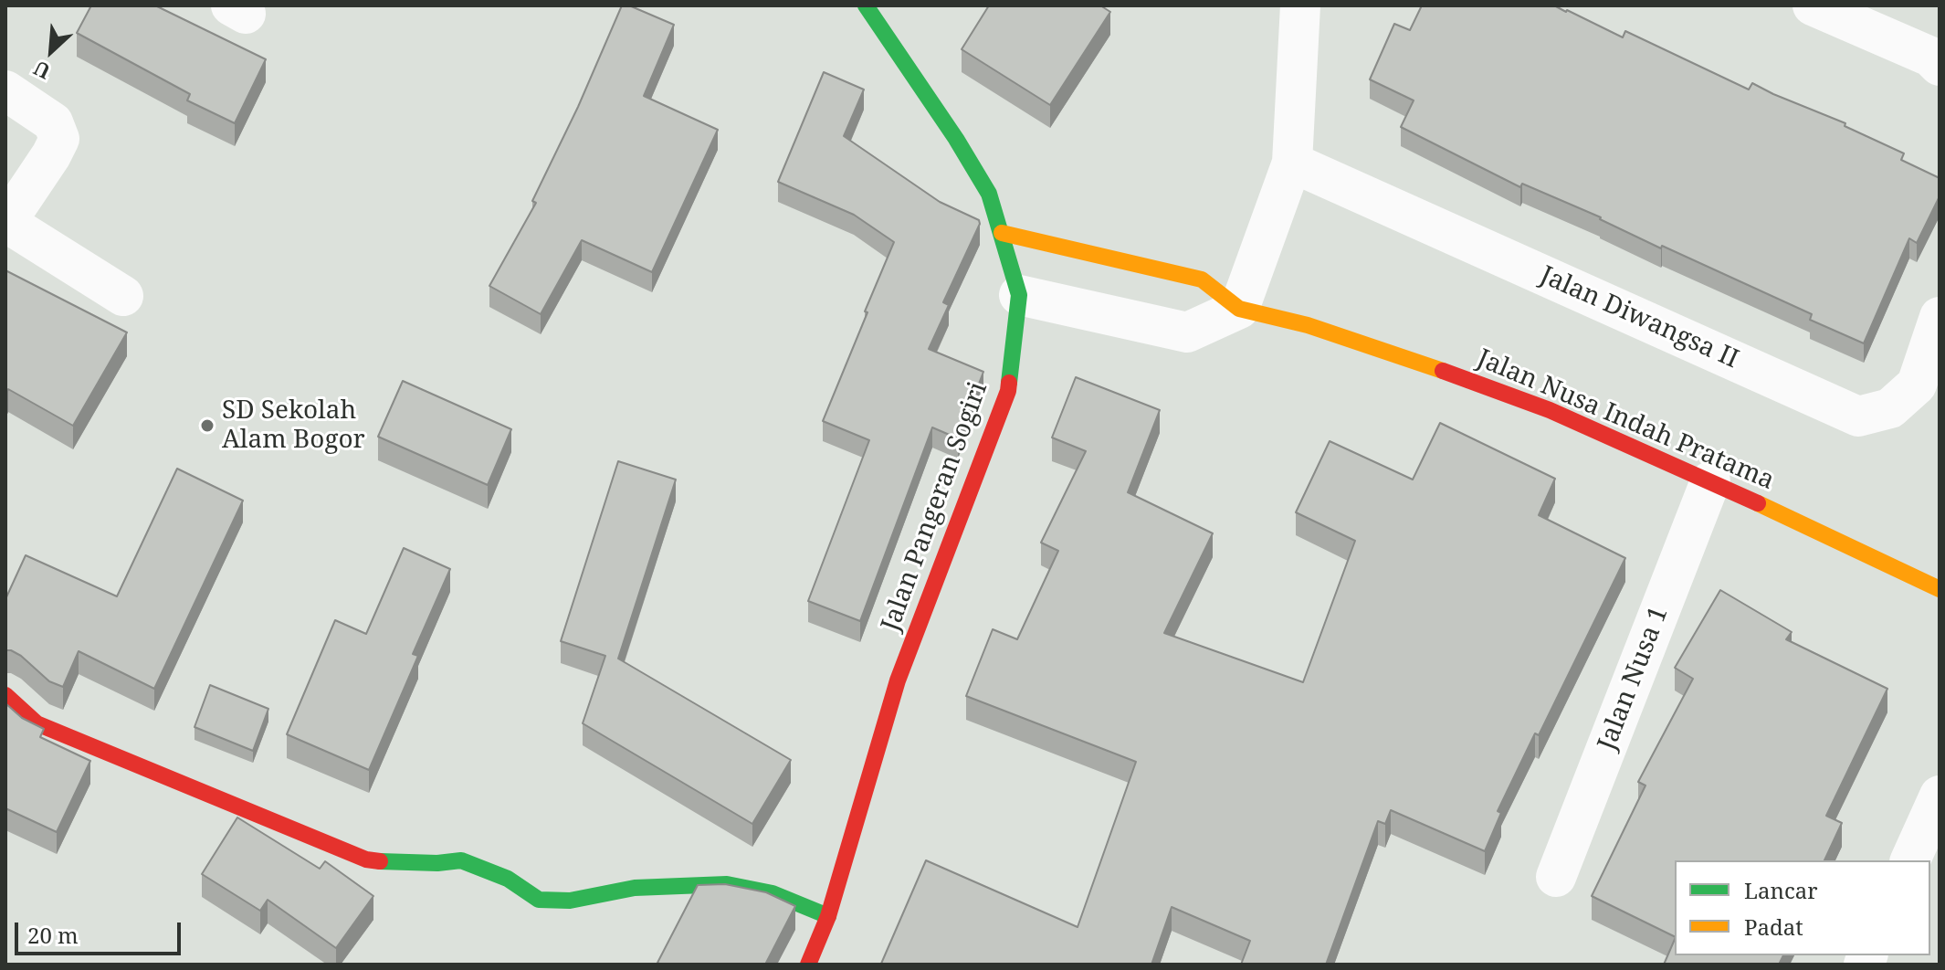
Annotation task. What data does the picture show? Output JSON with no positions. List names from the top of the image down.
{
  "streets": {
    "street": [
      "Jalan Diwangsa II",
      "Jalan Nusa Indah Pratama",
      "Jalan Pangeran Sogiri",
      "Jalan Nusa 1"
    ]
  },
  "crossings": [
    ["Jalan Nusa Indah Pratama", "Jalan Nusa 1"]
  ],
  "places": ["SD Sekolah Alam Bogor"],
  "legend": ["Lancar", "Padat"],
  "scale_bar": "20 m",
  "north": "bottom left"
}
